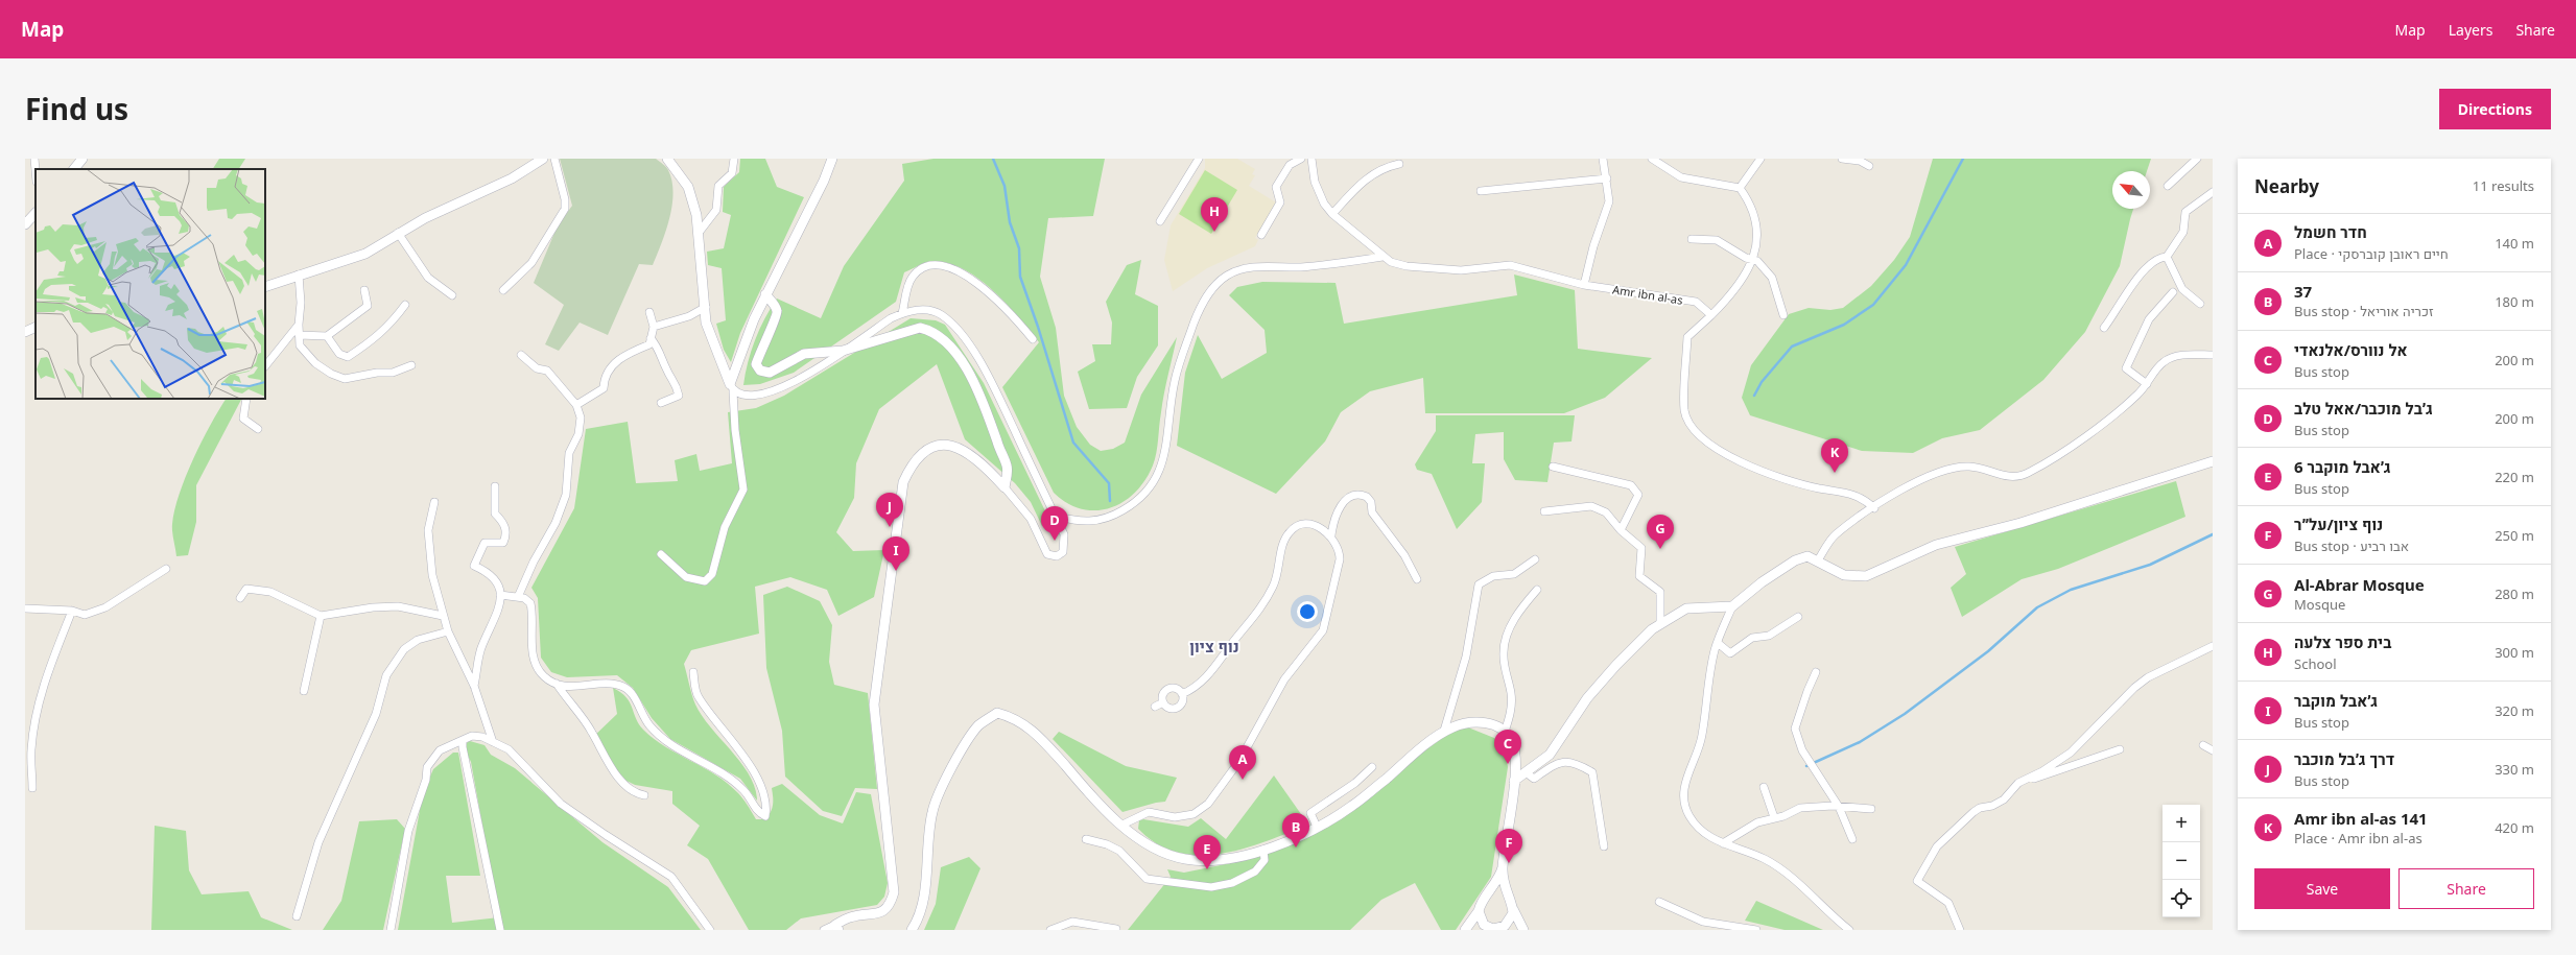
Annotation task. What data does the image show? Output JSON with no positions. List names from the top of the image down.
{
  "streets": {
    "street": ["Amr ibn al-as"]
  },
  "districts": ["נוף ציון"],
  "north": "top left",
  "page": {
    "header": "Map",
    "nav": ["Map", "Layers", "Share"],
    "title": "Find us",
    "buttons": [
      "Directions",
      ["Save", "Share"]
    ],
    "heading": ["Nearby", "11 results"],
    "pins": [
      "H",
      "K",
      "J",
      "D",
      "G",
      "I",
      "C",
      "A",
      "B",
      "F",
      "E"
    ],
    "list": [
      {
        "mark": "A",
        "name": "חדר חשמל",
        "note": "Place · חיים ראובן קוברסקי",
        "value": "140 m"
      },
      {
        "mark": "B",
        "name": "37",
        "note": "Bus stop · זכריה אוריאל",
        "value": "180 m"
      },
      {
        "mark": "C",
        "name": "אל נוורס/אלנאדי",
        "note": "Bus stop",
        "value": "200 m"
      },
      {
        "mark": "D",
        "name": "ג׳בל מוכבר/אאל טלב",
        "note": "Bus stop",
        "value": "200 m"
      },
      {
        "mark": "E",
        "name": "ג׳אבל מוקבר 6",
        "note": "Bus stop",
        "value": "220 m"
      },
      {
        "mark": "F",
        "name": "נוף ציון/על״ר",
        "note": "Bus stop · אבו רביע",
        "value": "250 m"
      },
      {
        "mark": "G",
        "name": "Al-Abrar Mosque",
        "note": "Mosque",
        "value": "280 m"
      },
      {
        "mark": "H",
        "name": "בית ספר צלעה",
        "note": "School",
        "value": "300 m"
      },
      {
        "mark": "I",
        "name": "ג׳אבל מוקבר",
        "note": "Bus stop",
        "value": "320 m"
      },
      {
        "mark": "J",
        "name": "דרך ג׳בל מוכבר",
        "note": "Bus stop",
        "value": "330 m"
      },
      {
        "mark": "K",
        "name": "Amr ibn al-as 141",
        "note": "Place · Amr ibn al-as",
        "value": "420 m"
      }
    ],
    "map_buttons": ["+", "−"]
  }
}
